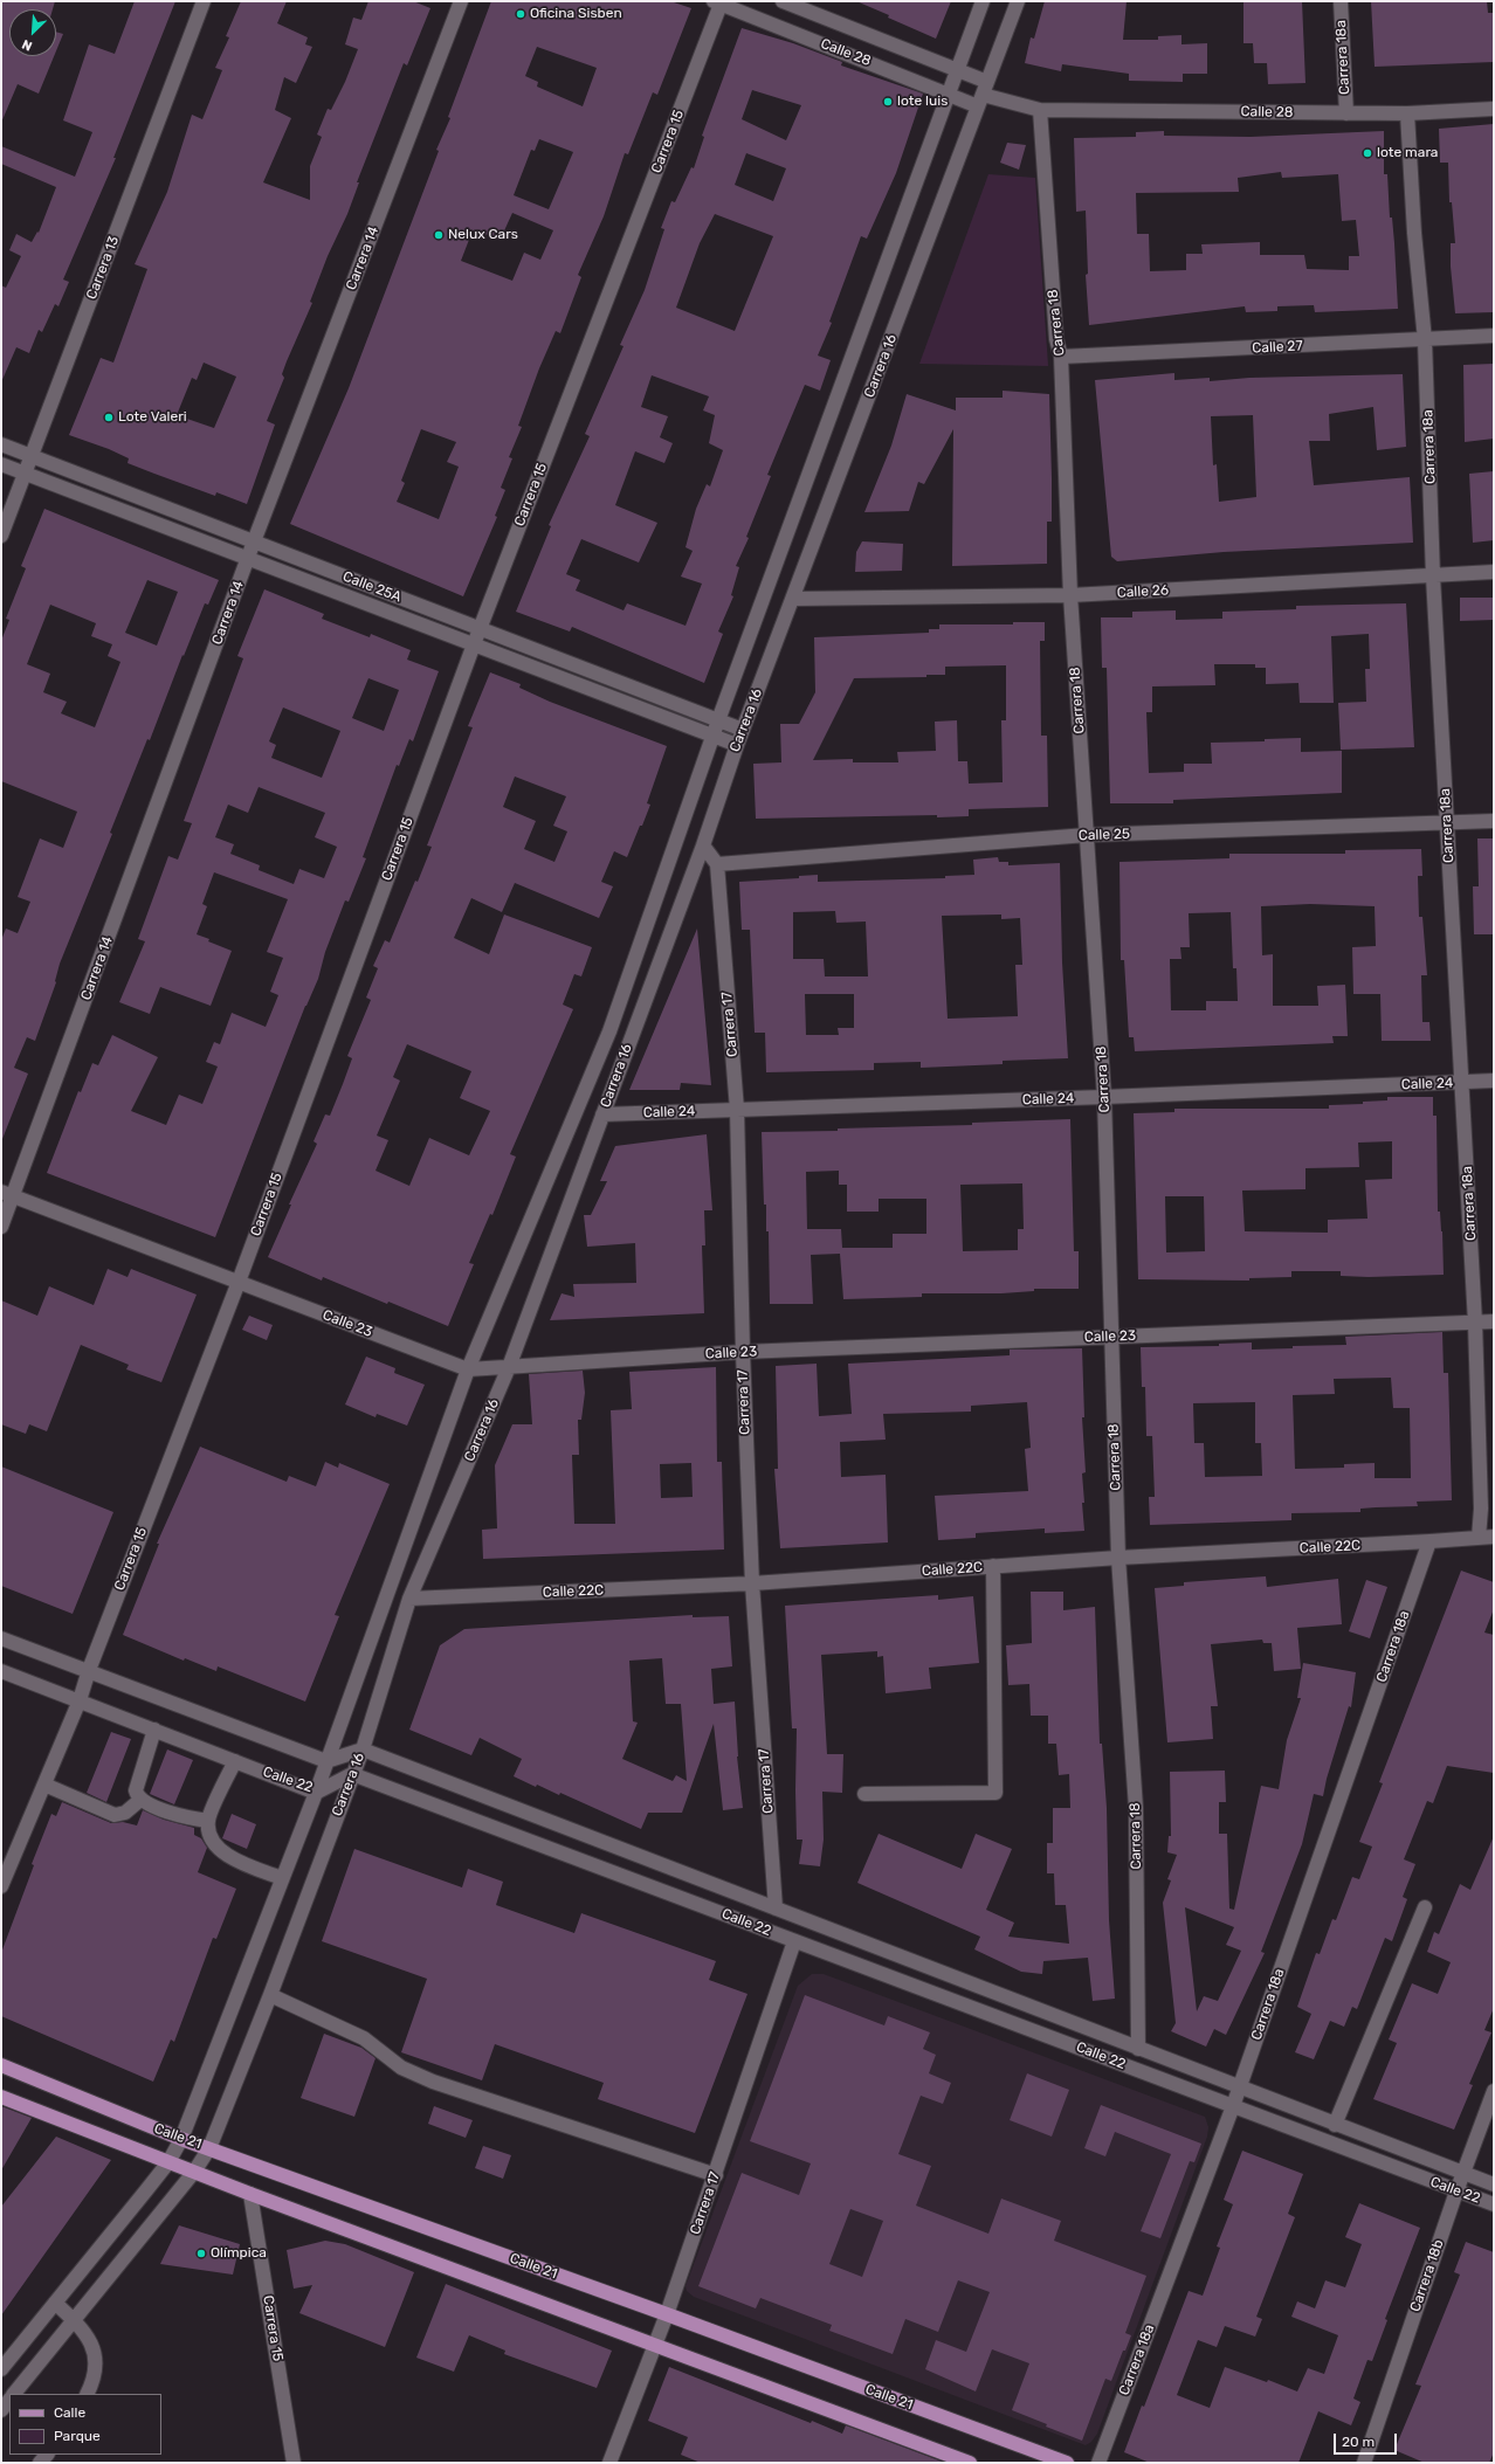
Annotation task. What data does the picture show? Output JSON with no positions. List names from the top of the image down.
{
  "streets": {
    "main road": ["Calle 21"],
    "street": [
      "Calle 28",
      "Carrera 18a",
      "Carrera 15",
      "Carrera 14",
      "Carrera 13",
      "Carrera 18",
      "Calle 27",
      "Carrera 16",
      "Calle 25A",
      "Calle 26",
      "Calle 25",
      "Carrera 17",
      "Calle 24",
      "Calle 23",
      "Calle 22C",
      "Calle 22",
      "Carrera 18b"
    ]
  },
  "crossings": [
    ["Calle 28", "Carrera 18a"],
    ["Calle 28", "Carrera 15"],
    ["Calle 28", "Carrera 18"],
    ["Calle 28", "Carrera 16"],
    ["Carrera 18a", "Calle 27"],
    ["Carrera 18a", "Calle 26"],
    ["Carrera 18a", "Calle 25"],
    ["Carrera 18a", "Calle 24"],
    ["Carrera 18a", "Calle 23"],
    ["Carrera 18a", "Calle 22C"],
    ["Carrera 18a", "Calle 22"],
    ["Carrera 15", "Calle 25A"],
    ["Carrera 15", "Calle 23"],
    ["Carrera 15", "Calle 22"],
    ["Carrera 15", "Calle 21"],
    ["Carrera 14", "Calle 25A"],
    ["Carrera 14", "Calle 23"],
    ["Carrera 13", "Calle 25A"],
    ["Carrera 18", "Calle 27"],
    ["Carrera 18", "Calle 26"],
    ["Carrera 18", "Calle 25"],
    ["Carrera 18", "Calle 24"],
    ["Carrera 18", "Calle 23"],
    ["Carrera 18", "Calle 22C"],
    ["Carrera 18", "Calle 22"],
    ["Carrera 16", "Calle 25A"],
    ["Carrera 16", "Calle 26"],
    ["Carrera 16", "Calle 24"],
    ["Carrera 16", "Calle 23"],
    ["Carrera 16", "Calle 22C"],
    ["Carrera 16", "Calle 22"],
    ["Carrera 16", "Calle 21"],
    ["Calle 25", "Carrera 17"],
    ["Carrera 17", "Calle 24"],
    ["Carrera 17", "Calle 23"],
    ["Carrera 17", "Calle 22C"],
    ["Carrera 17", "Calle 22"],
    ["Carrera 17", "Calle 21"],
    ["Calle 22", "Carrera 18b"]
  ],
  "places": [
    "Oficina Sisben",
    "lote luis",
    "lote mara",
    "Nelux Cars",
    "Lote Valeri",
    "Olímpica"
  ],
  "legend": ["Calle", "Parque"],
  "scale_bar": "20 m",
  "north": "bottom left"
}
